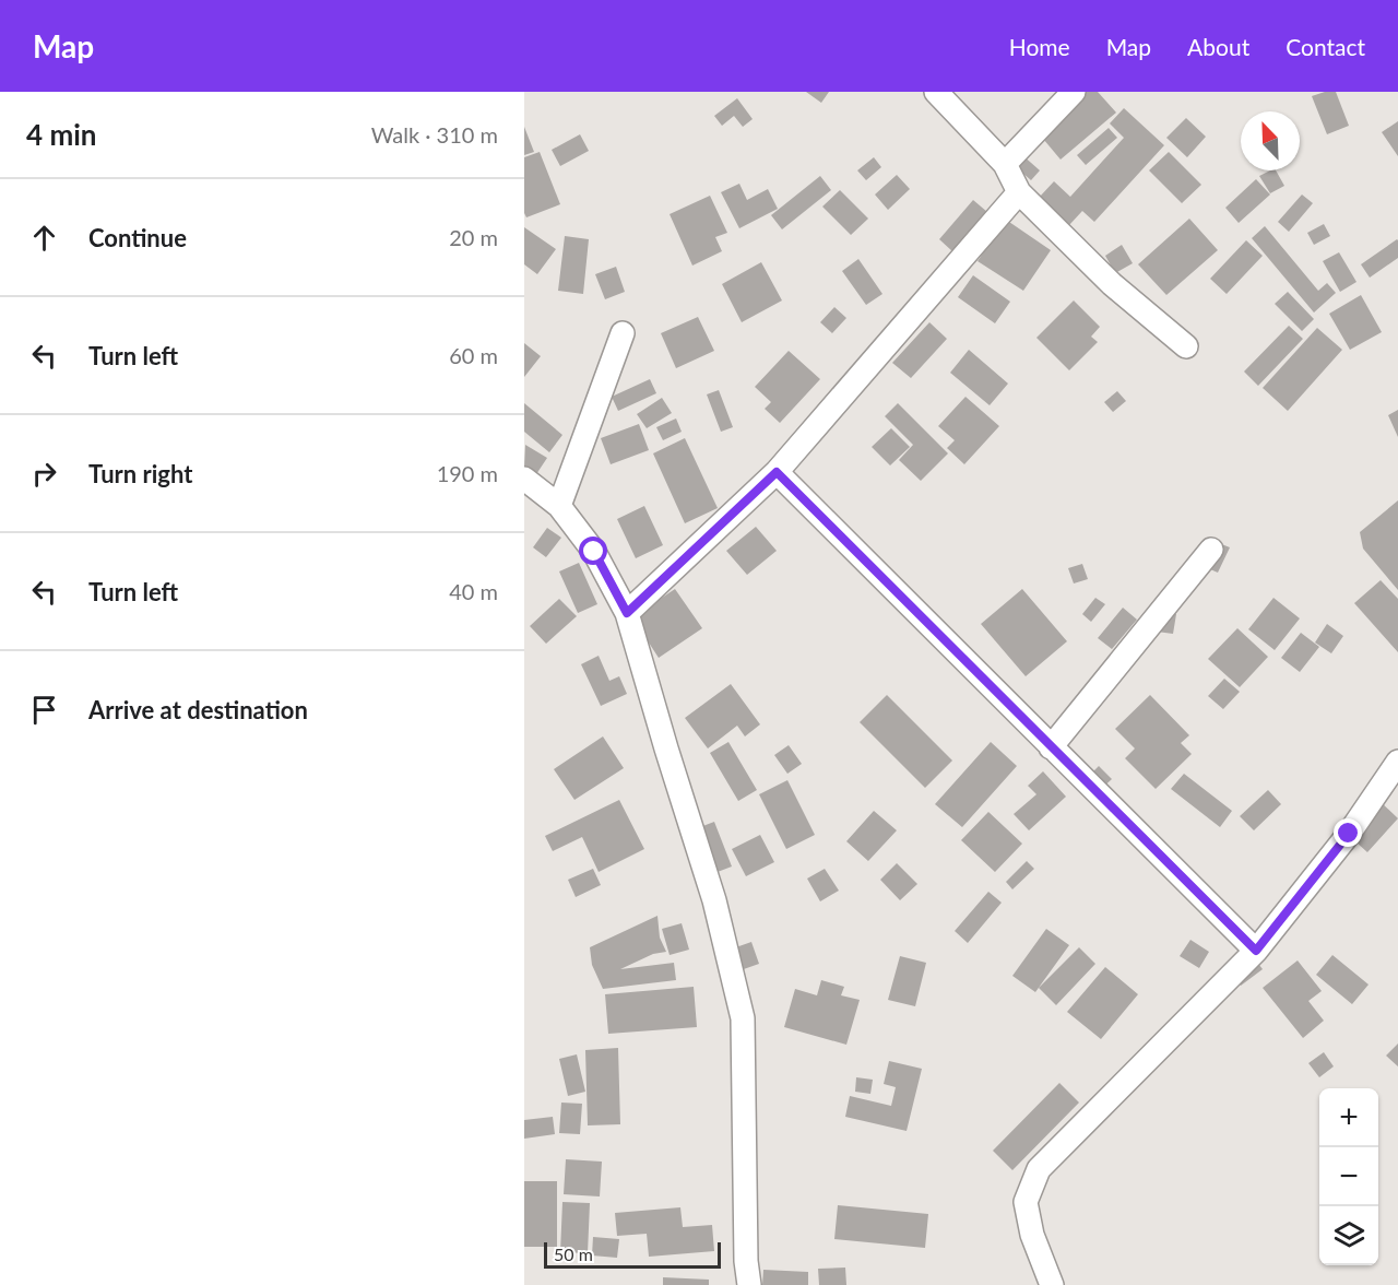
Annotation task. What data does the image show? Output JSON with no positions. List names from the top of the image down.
{
  "scale_bar": "50 m",
  "north": "top left",
  "page": {
    "header": "Map",
    "nav": [
      "Home",
      "Map",
      "About",
      "Contact"
    ],
    "heading": ["4 min", "Walk · 310 m"],
    "list": [
      ["Continue", "20 m"],
      ["Turn left", "60 m"],
      ["Turn right", "190 m"],
      ["Turn left", "40 m"],
      "Arrive at destination"
    ],
    "map_buttons": ["+", "−"],
    "scale": "50 m"
  }
}
